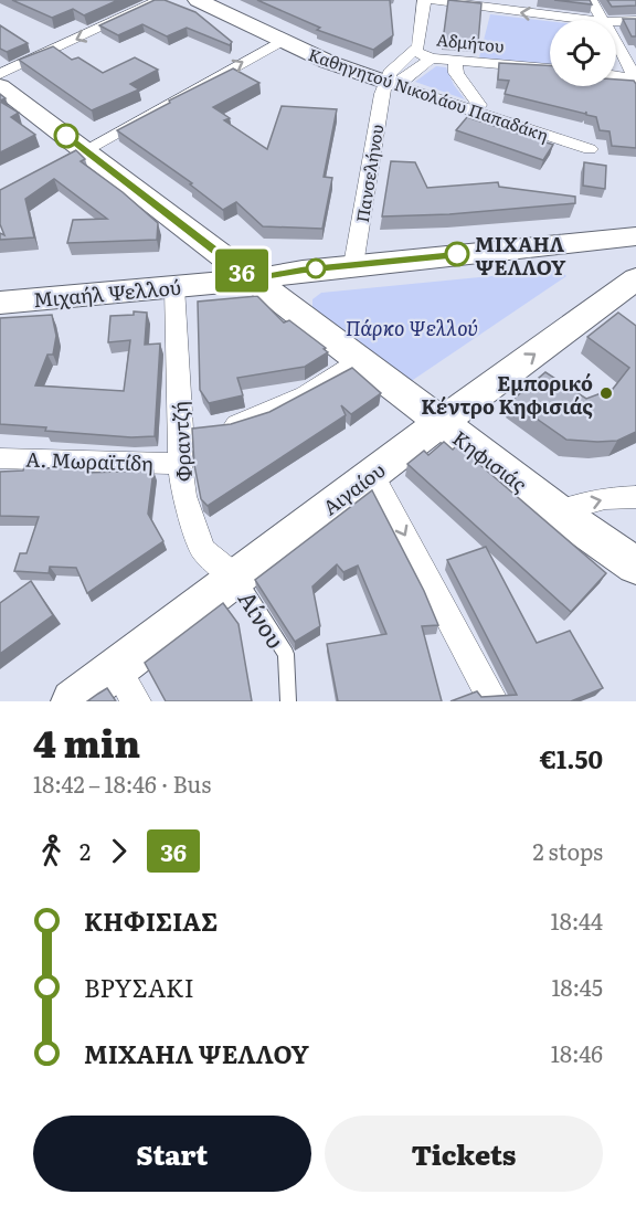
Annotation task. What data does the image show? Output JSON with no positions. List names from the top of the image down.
{
  "streets": {
    "main road": [
      "Καθηγητού Νικολάου Παπαδάκη",
      "Μιχαήλ Ψελλού",
      "Κηφισιάς",
      "Αιγαίου"
    ],
    "street": [
      "Αδμήτου",
      "Πανσελήνου",
      "Φραντζή",
      "Α. Μωραϊτίδη"
    ],
    "lane": ["Αίνου"]
  },
  "crossings": [
    ["Καθηγητού Νικολάου Παπαδάκη", "Πανσελήνου"],
    ["Πανσελήνου", "Μιχαήλ Ψελλού"],
    ["Μιχαήλ Ψελλού", "Φραντζή"],
    ["Μιχαήλ Ψελλού", "Κηφισιάς"],
    ["Φραντζή", "Α. Μωραϊτίδη"],
    ["Φραντζή", "Αιγαίου"],
    ["Φραντζή", "Αίνου"],
    ["Κηφισιάς", "Αιγαίου"],
    ["Αιγαίου", "Αίνου"]
  ],
  "parks": ["Πάρκο Ψελλού"],
  "places": ["ΜΙΧΑΗΛ ΨΕΛΛΟΥ", "Εμπορικό Κέντρο Κηφισιάς"],
  "lines": ["bus line 36"],
  "page": {
    "on_map": "36",
    "heading": ["4 min", "18:42 – 18:46 · Bus", "€1.50"],
    "legs": ["2", "36", "2 stops"],
    "list": [
      {
        "name": "ΚΗΦΙΣΙΑΣ",
        "value": "18:44"
      },
      {
        "name": "ΒΡΥΣΑΚΙ",
        "value": "18:45"
      },
      {
        "name": "ΜΙΧΑΗΛ ΨΕΛΛΟΥ",
        "value": "18:46"
      }
    ],
    "buttons": ["Start", "Tickets"]
  }
}
